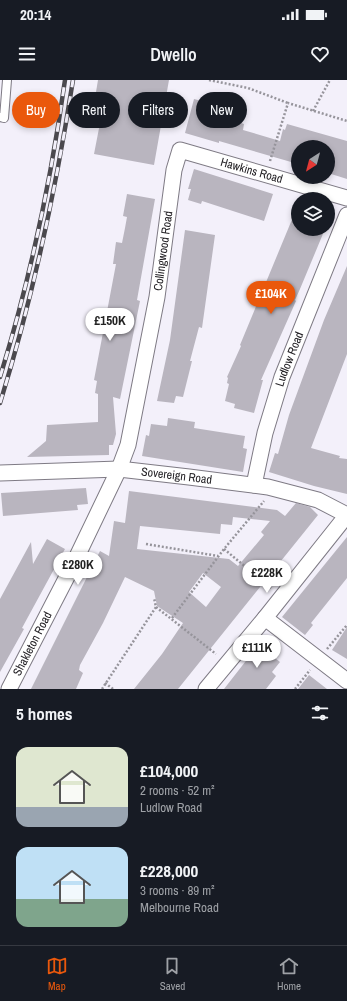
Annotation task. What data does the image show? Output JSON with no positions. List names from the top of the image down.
{
  "streets": {
    "street": [
      "Hawkins Road",
      "Collingwood Road",
      "Ludlow Road",
      "Sovereign Road",
      "Shakleton Road"
    ]
  },
  "crossings": [
    ["Hawkins Road", "Collingwood Road"],
    ["Collingwood Road", "Sovereign Road"],
    ["Collingwood Road", "Shakleton Road"],
    ["Ludlow Road", "Sovereign Road"],
    ["Sovereign Road", "Shakleton Road"]
  ],
  "north": "bottom left",
  "page": {
    "status": "20:14",
    "header": "Dwello",
    "chip": [
      "Buy",
      "Rent",
      "Filters",
      "New"
    ],
    "price": [
      "£104K",
      "£150K",
      "£280K",
      "£228K",
      "£111K"
    ],
    "heading": "5 homes",
    "list": [
      {
        "name": "£104,000",
        "note": "2 rooms · 52 m² · Ludlow Road"
      },
      {
        "name": "£228,000",
        "note": "3 rooms · 89 m² · Melbourne Road"
      }
    ],
    "tabs": ["Map", "Saved", "Home"]
  }
}
